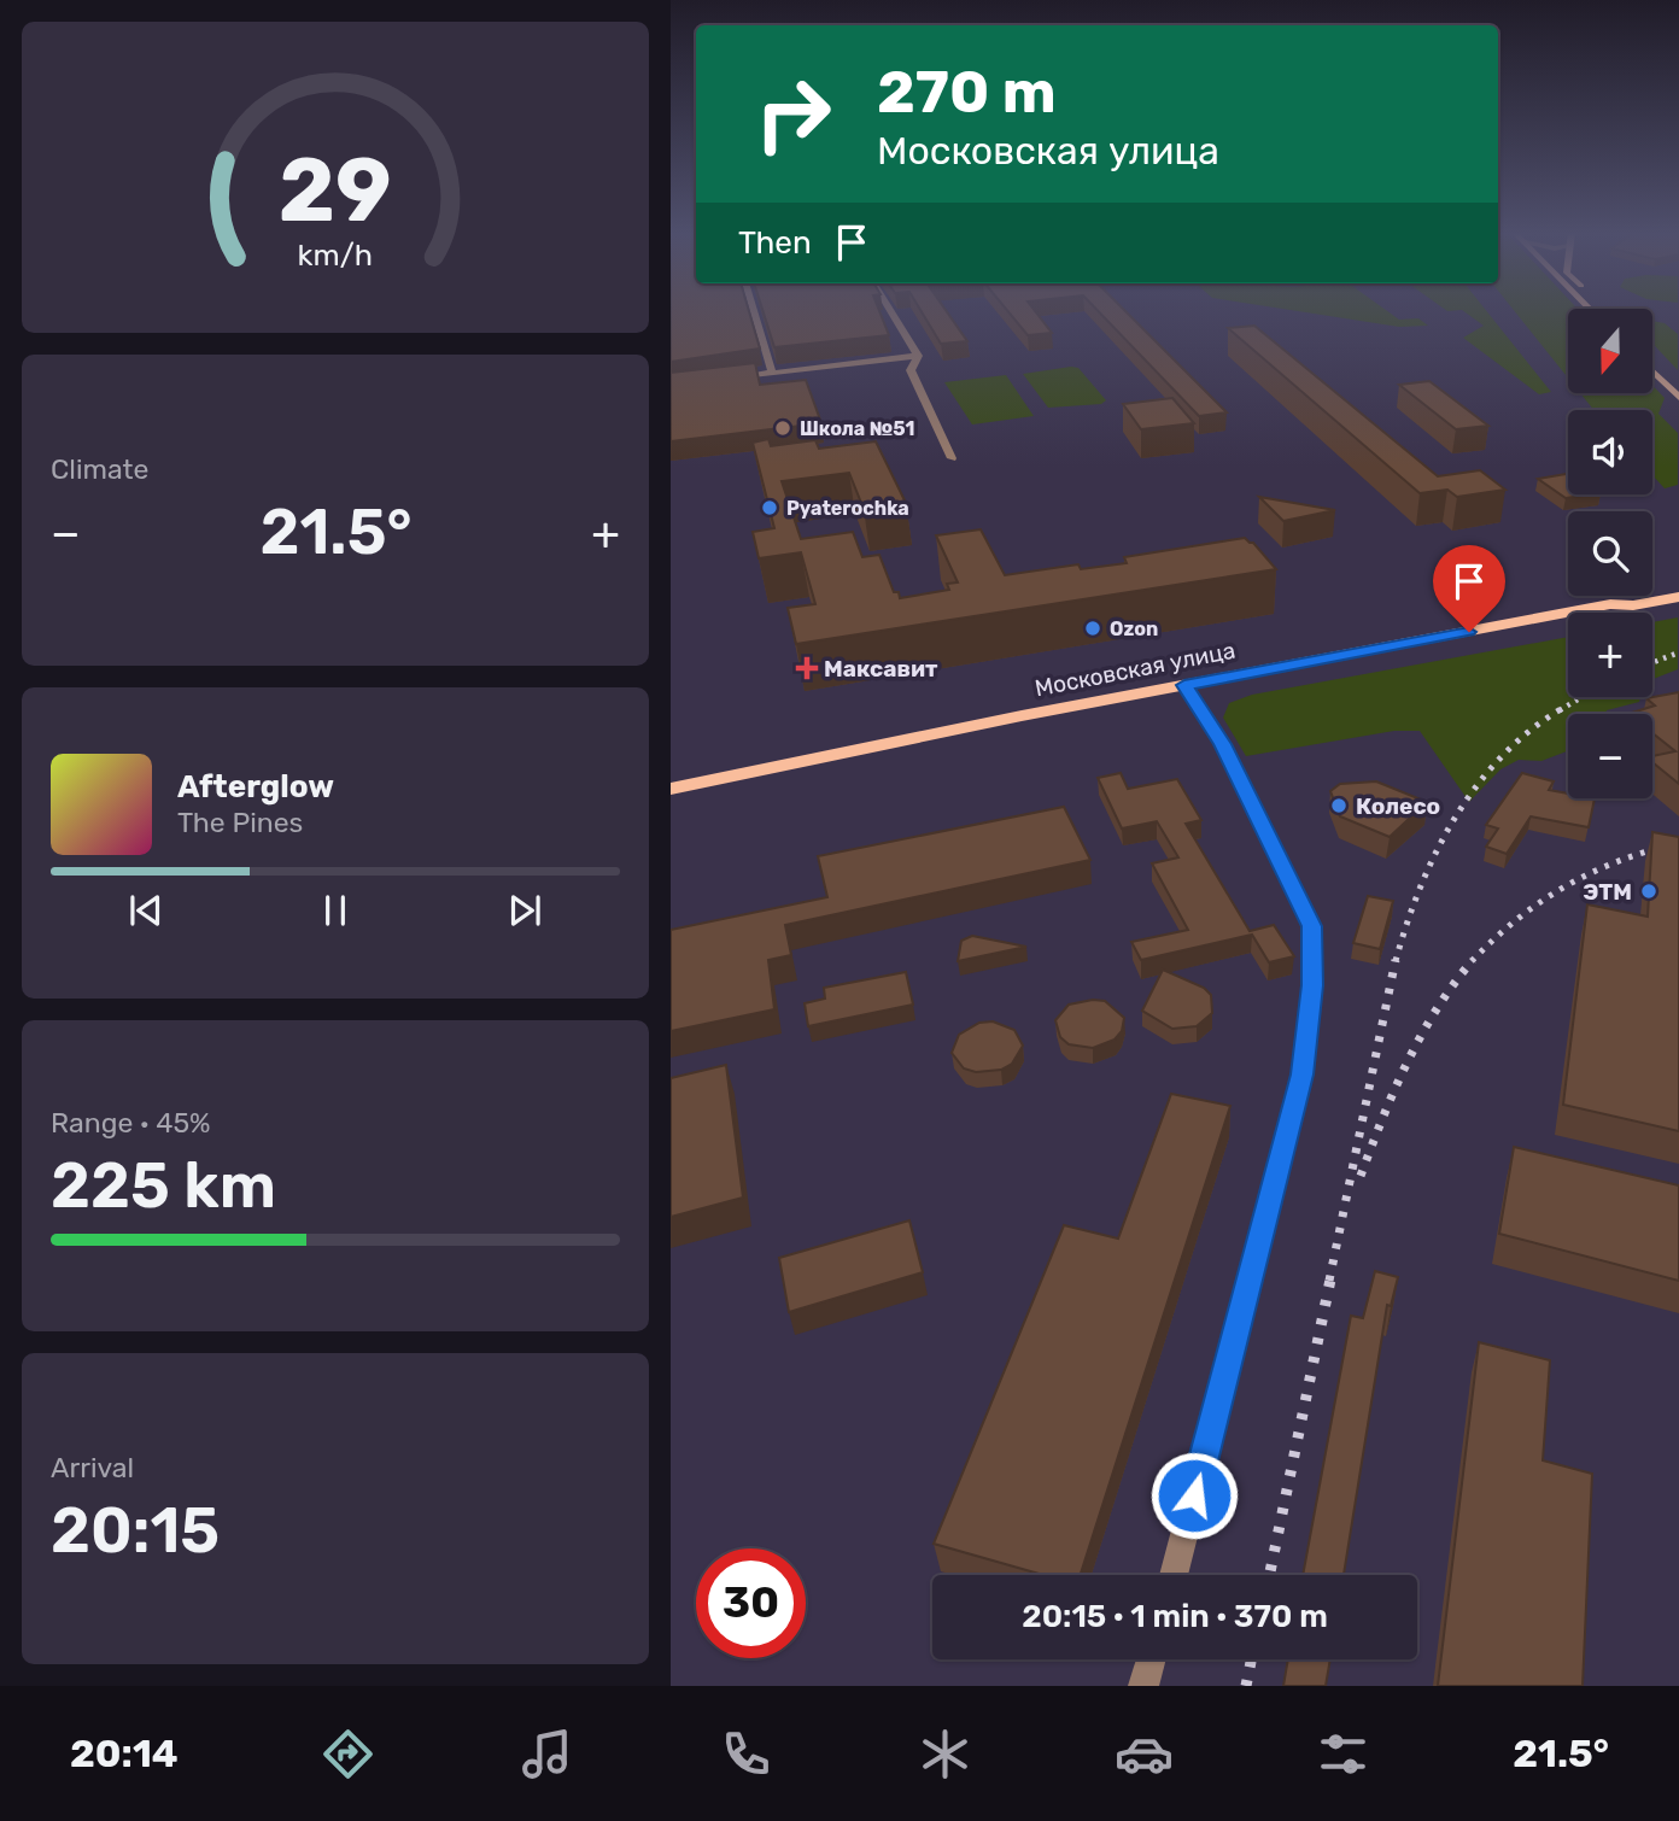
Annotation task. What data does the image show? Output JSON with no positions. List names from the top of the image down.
{
  "streets": {
    "main road": ["Московская улица"]
  },
  "places": {
    "other": [
      "Школа №51",
      "Pyaterochka",
      "Ozon",
      "Колесо",
      "ЭТМ"
    ],
    "health": ["Максавит"]
  },
  "north": "bottom",
  "page": {
    "turn": ["270 m", "Московская улица"],
    "then": "Then",
    "map_buttons": ["+", "−"],
    "tile": [
      "Climate",
      ["Range · 45%", "225 km"],
      ["Arrival", "20:15"]
    ],
    "heat": ["−", "21.5°", "+"],
    "song": ["Afterglow", "The Pines"],
    "limit": "30",
    "trip": "20:15 · 1 min · 370 m",
    "tabs": ["20:14", "21.5°"],
    "gauge": ["29", "km/h"]
  }
}
